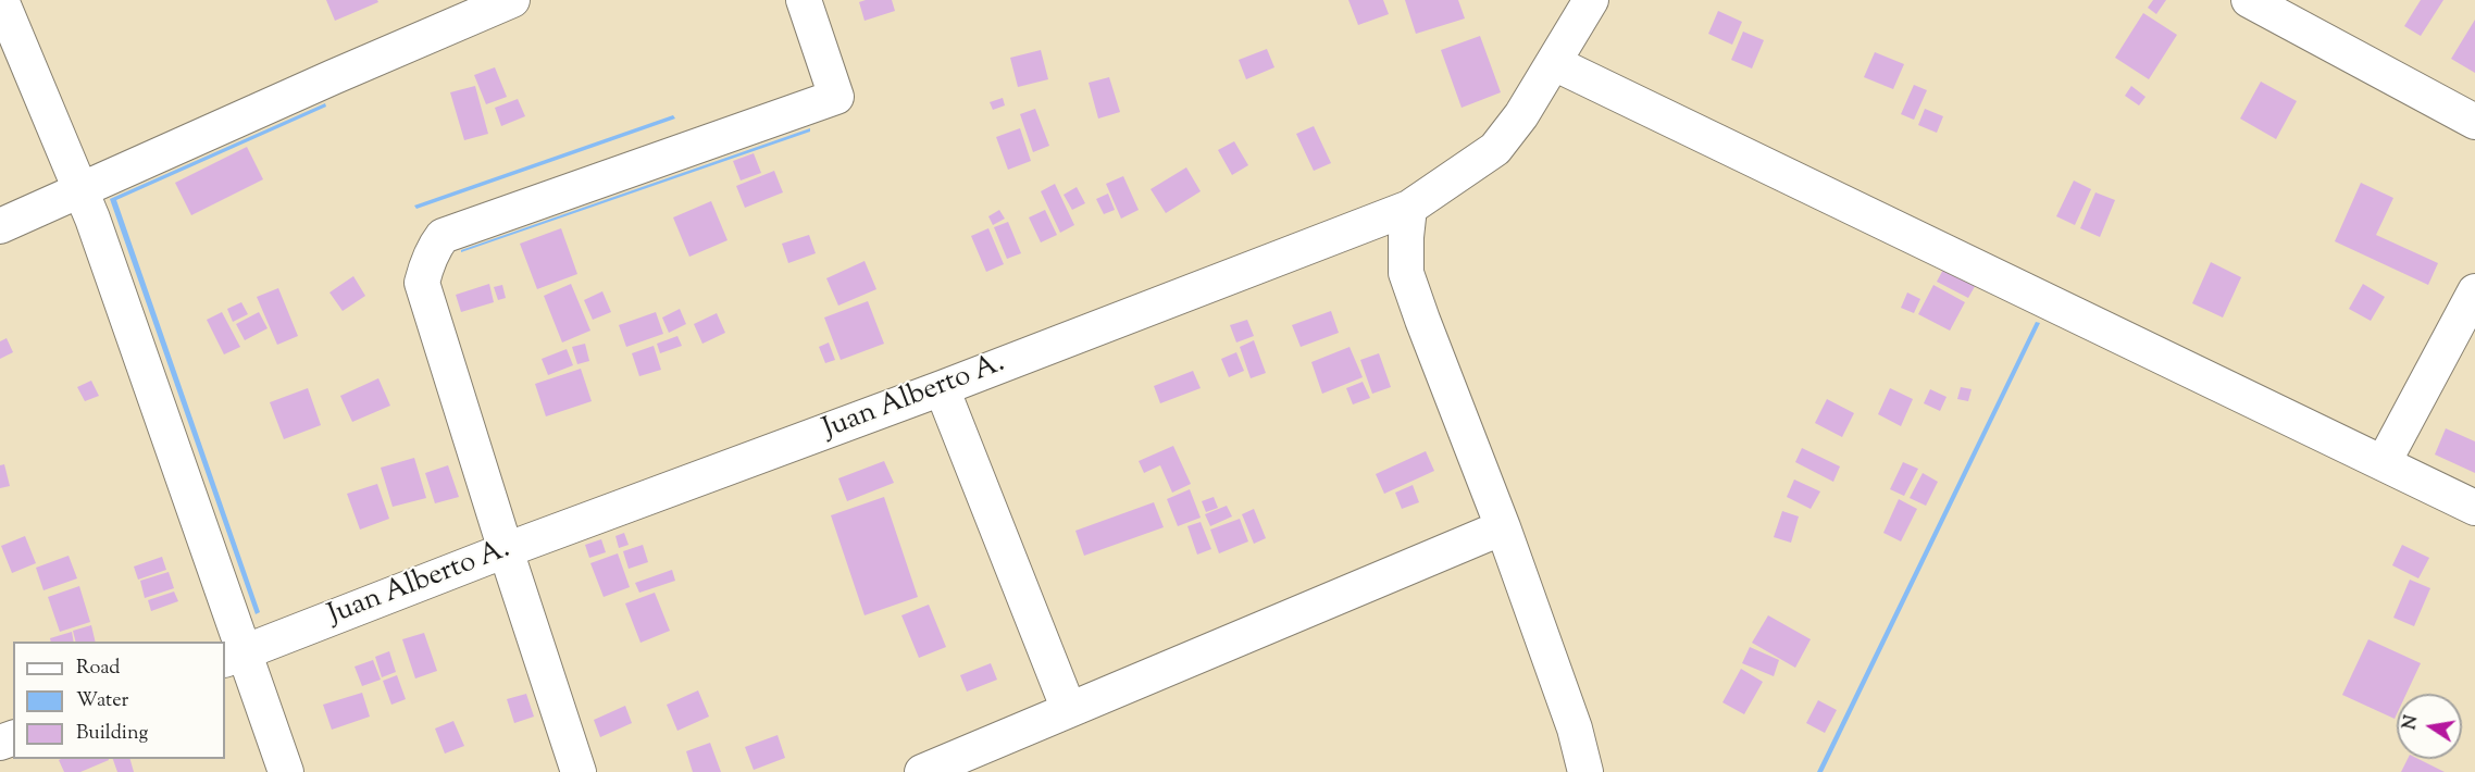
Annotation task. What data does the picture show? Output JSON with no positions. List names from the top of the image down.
{
  "streets": {
    "street": ["Juan Alberto A."]
  },
  "legend": ["Road", "Water", "Building"],
  "north": "left"
}
